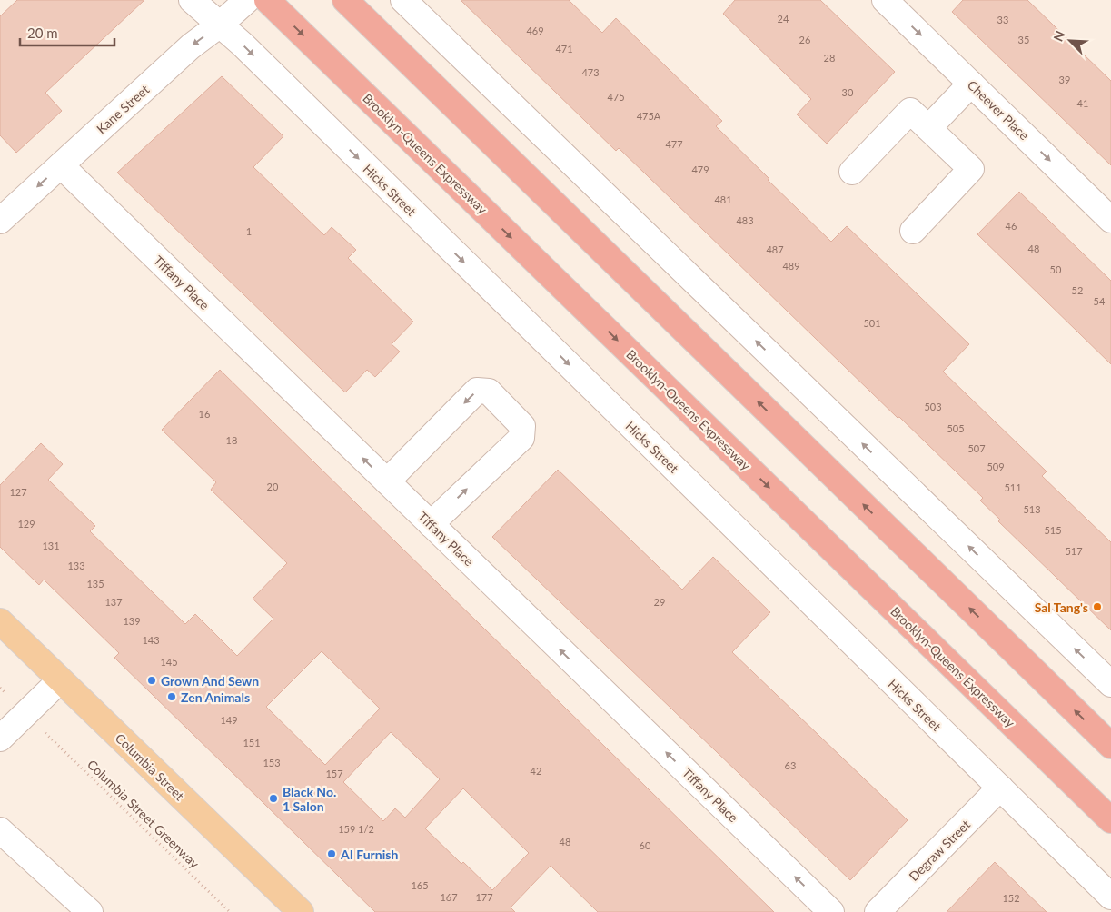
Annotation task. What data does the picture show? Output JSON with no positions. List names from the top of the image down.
{
  "streets": {
    "highway": ["Brooklyn-Queens Expressway"],
    "main road": ["Columbia Street"],
    "street": [
      "Kane Street",
      "Cheever Place",
      "Hicks Street",
      "Tiffany Place",
      "Degraw Street"
    ],
    "path": ["Columbia Street Greenway"]
  },
  "crossings": [
    ["Kane Street", "Hicks Street"],
    ["Kane Street", "Tiffany Place"],
    ["Hicks Street", "Degraw Street"]
  ],
  "one_way": ["Kane Street", "Cheever Place", "Tiffany Place"],
  "places": [
    "Sal Tang's",
    "Grown And Sewn",
    "Zen Animals",
    "Black No. 1 Salon",
    "AI Furnish"
  ],
  "house_numbers": [
    "24",
    "33",
    "469",
    "26",
    "35",
    "471",
    "28",
    "473",
    "39",
    "30",
    "475",
    "41",
    "475A",
    "477",
    "479",
    "481",
    "483",
    "46",
    "1",
    "48",
    "487",
    "489",
    "50",
    "52",
    "54",
    "501",
    "503",
    "16",
    "505",
    "18",
    "507",
    "509",
    "20",
    "511",
    "127",
    "513",
    "129",
    "515",
    "131",
    "517",
    "133",
    "135",
    "137",
    "29",
    "139",
    "143",
    "145",
    "149",
    "151",
    "153",
    "63",
    "42",
    "157",
    "159 1/2",
    "48",
    "60",
    "165",
    "167",
    "177",
    "152"
  ],
  "scale_bar": "20 m",
  "north": "top left"
}
